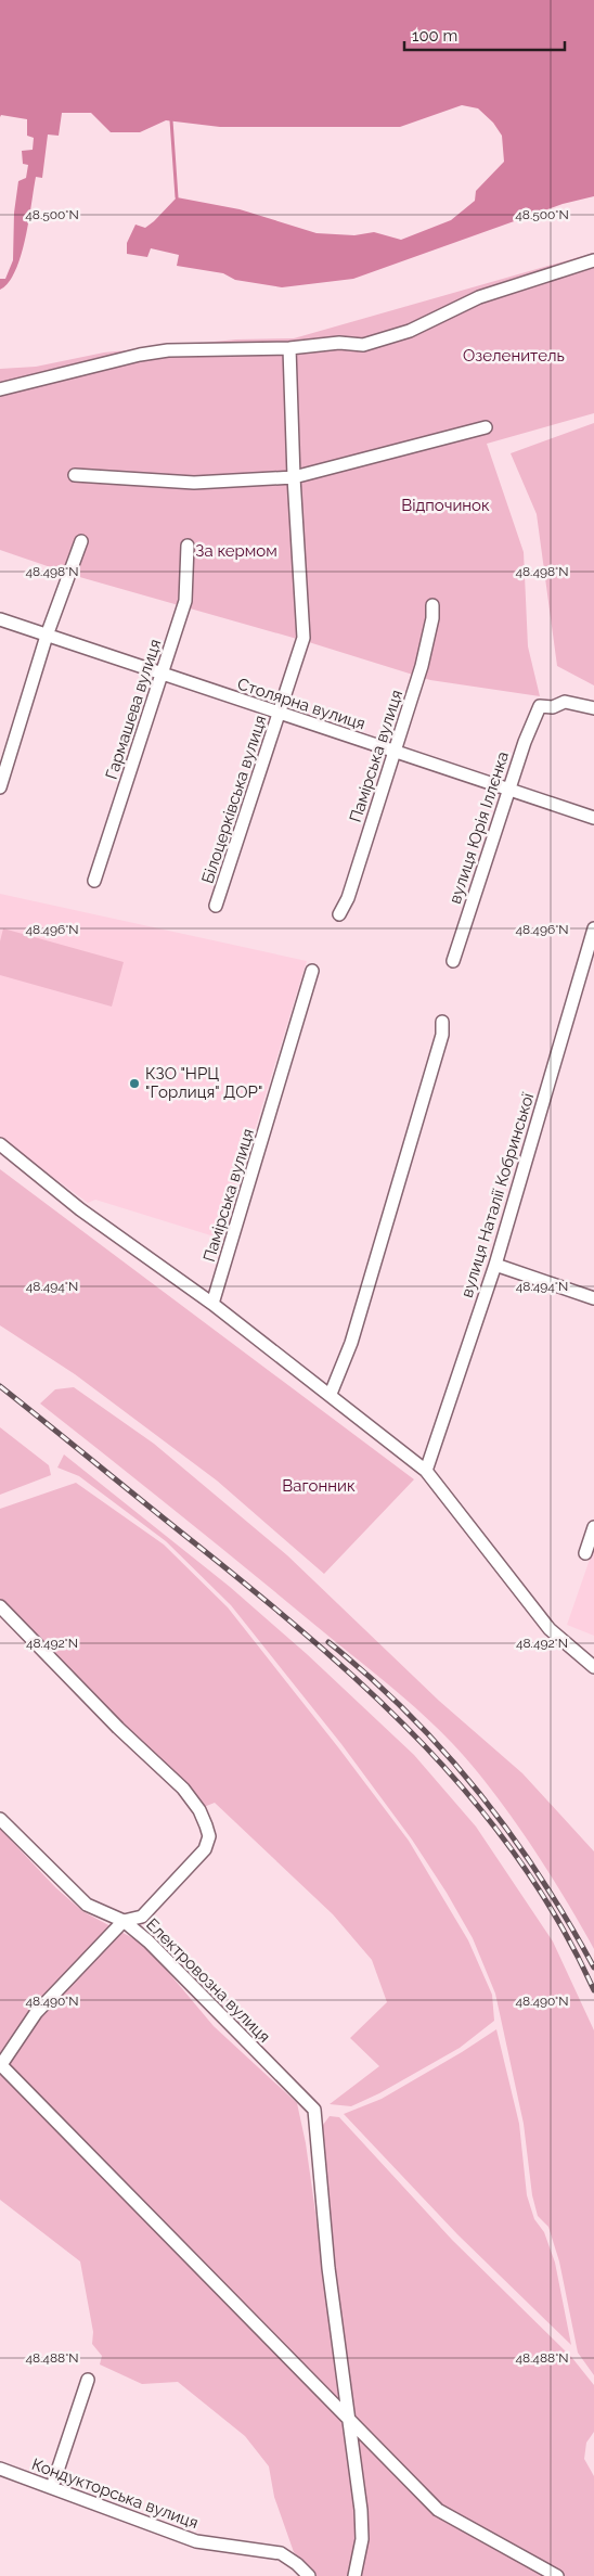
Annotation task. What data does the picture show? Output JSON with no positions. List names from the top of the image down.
{
  "streets": {
    "street": [
      "Столярна вулиця",
      "Гармашева вулиця",
      "Памірська вулиця",
      "Білоцерківська вулиця",
      "вулиця Юрія Іллєнка",
      "вулиця Наталії Кобринської",
      "Електровозна вулиця",
      "Кондукторська вулиця"
    ]
  },
  "crossings": [
    ["Столярна вулиця", "Гармашева вулиця"],
    ["Столярна вулиця", "Памірська вулиця"],
    ["Столярна вулиця", "Білоцерківська вулиця"],
    ["Столярна вулиця", "вулиця Юрія Іллєнка"]
  ],
  "parks": [
    "Озеленитель",
    "Відпочинок",
    "За кермом",
    "Вагонник"
  ],
  "places": ["КЗО \"НРЦ \"Горлиця\" ДОР\""],
  "scale_bar": "100 m",
  "coordinates": [
    "48.500°N",
    "48.498°N",
    "48.496°N",
    "48.494°N",
    "48.492°N",
    "48.490°N",
    "48.488°N"
  ]
}
